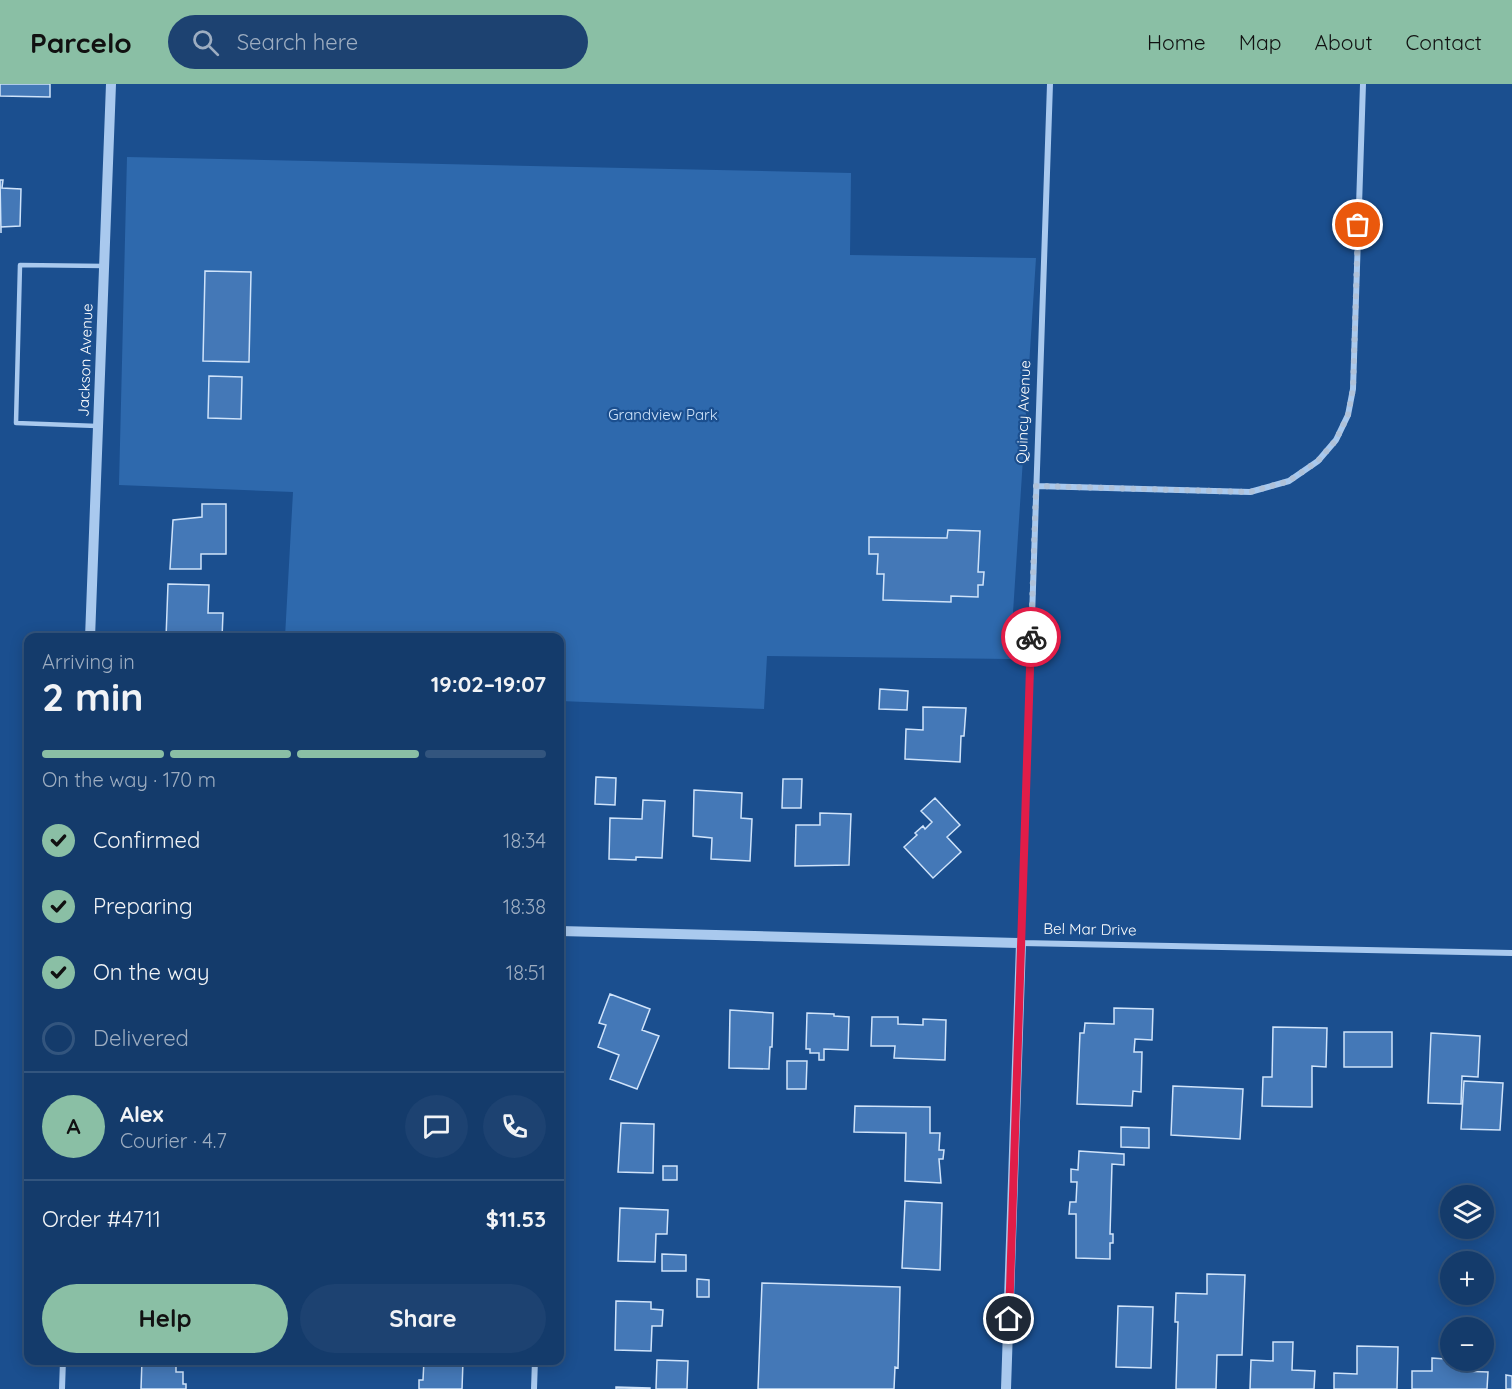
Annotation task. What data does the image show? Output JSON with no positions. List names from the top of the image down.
{
  "streets": {
    "street": ["Jackson Avenue", "Quincy Avenue", "Bel Mar Drive"]
  },
  "crossings": [
    ["Quincy Avenue", "Bel Mar Drive"]
  ],
  "parks": ["Grandview Park"],
  "page": {
    "header": "Parcelo",
    "search": "Search here",
    "nav": [
      "Home",
      "Map",
      "About",
      "Contact"
    ],
    "heading": ["2 min", "Arriving in", "19:02–19:07"],
    "panel": [
      "Alex",
      "Courier · 4.7",
      "Order #4711",
      "$11.53"
    ],
    "bar": "On the way · 170 m",
    "list": [
      ["Confirmed", "18:34"],
      ["Preparing", "18:38"],
      ["On the way", "18:51"],
      "Delivered"
    ],
    "round": "A",
    "map_buttons": ["+", "−"],
    "buttons": ["Help", "Share"]
  }
}
